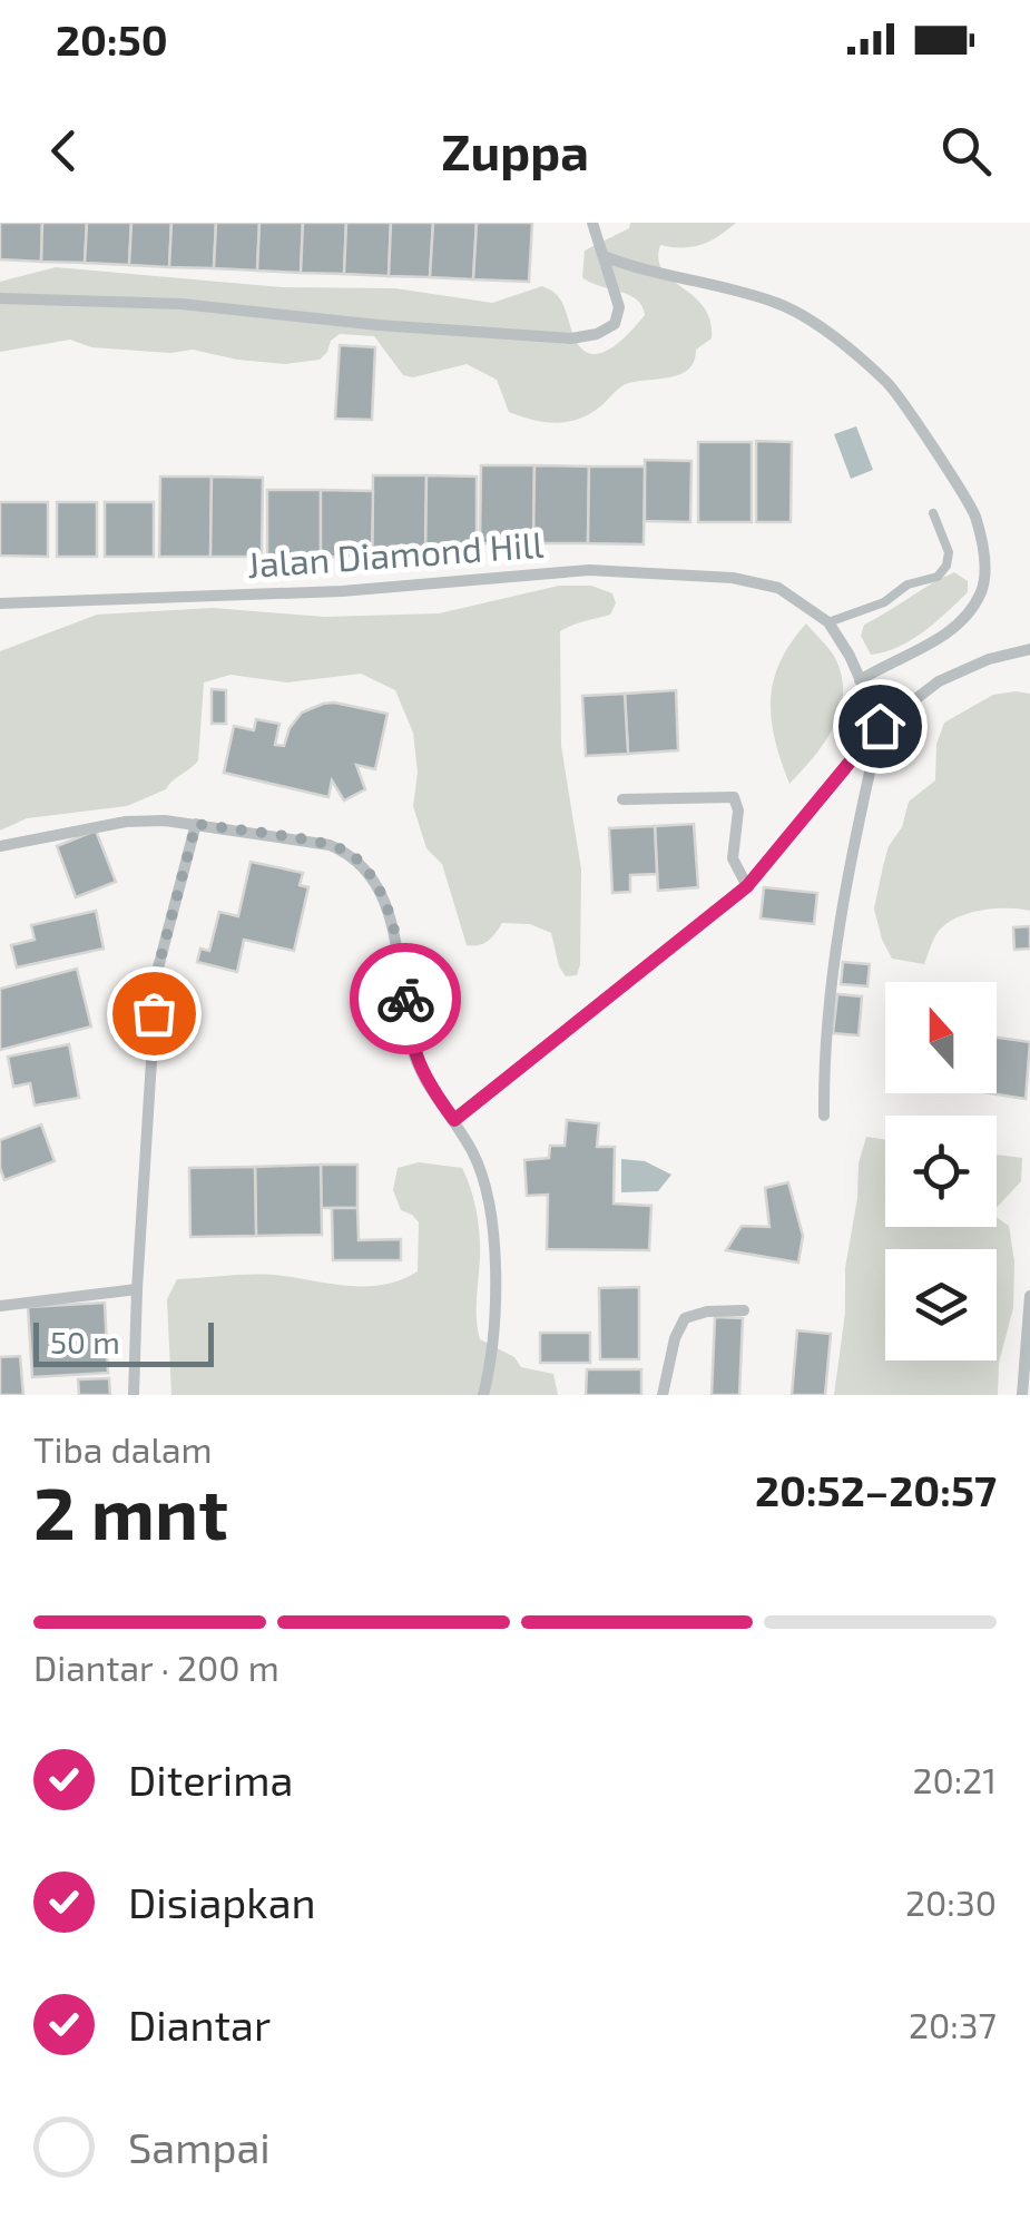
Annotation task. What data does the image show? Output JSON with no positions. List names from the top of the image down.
{
  "streets": {
    "street": ["Jalan Diamond Hill"]
  },
  "scale_bar": "50 m",
  "north": "top",
  "page": {
    "status": "20:50",
    "header": "Zuppa",
    "scale": "50 m",
    "heading": ["2 mnt", "Tiba dalam", "20:52–20:57"],
    "bar": "Diantar · 200 m",
    "list": [
      ["Diterima", "20:21"],
      ["Disiapkan", "20:30"],
      ["Diantar", "20:37"],
      "Sampai"
    ]
  }
}
